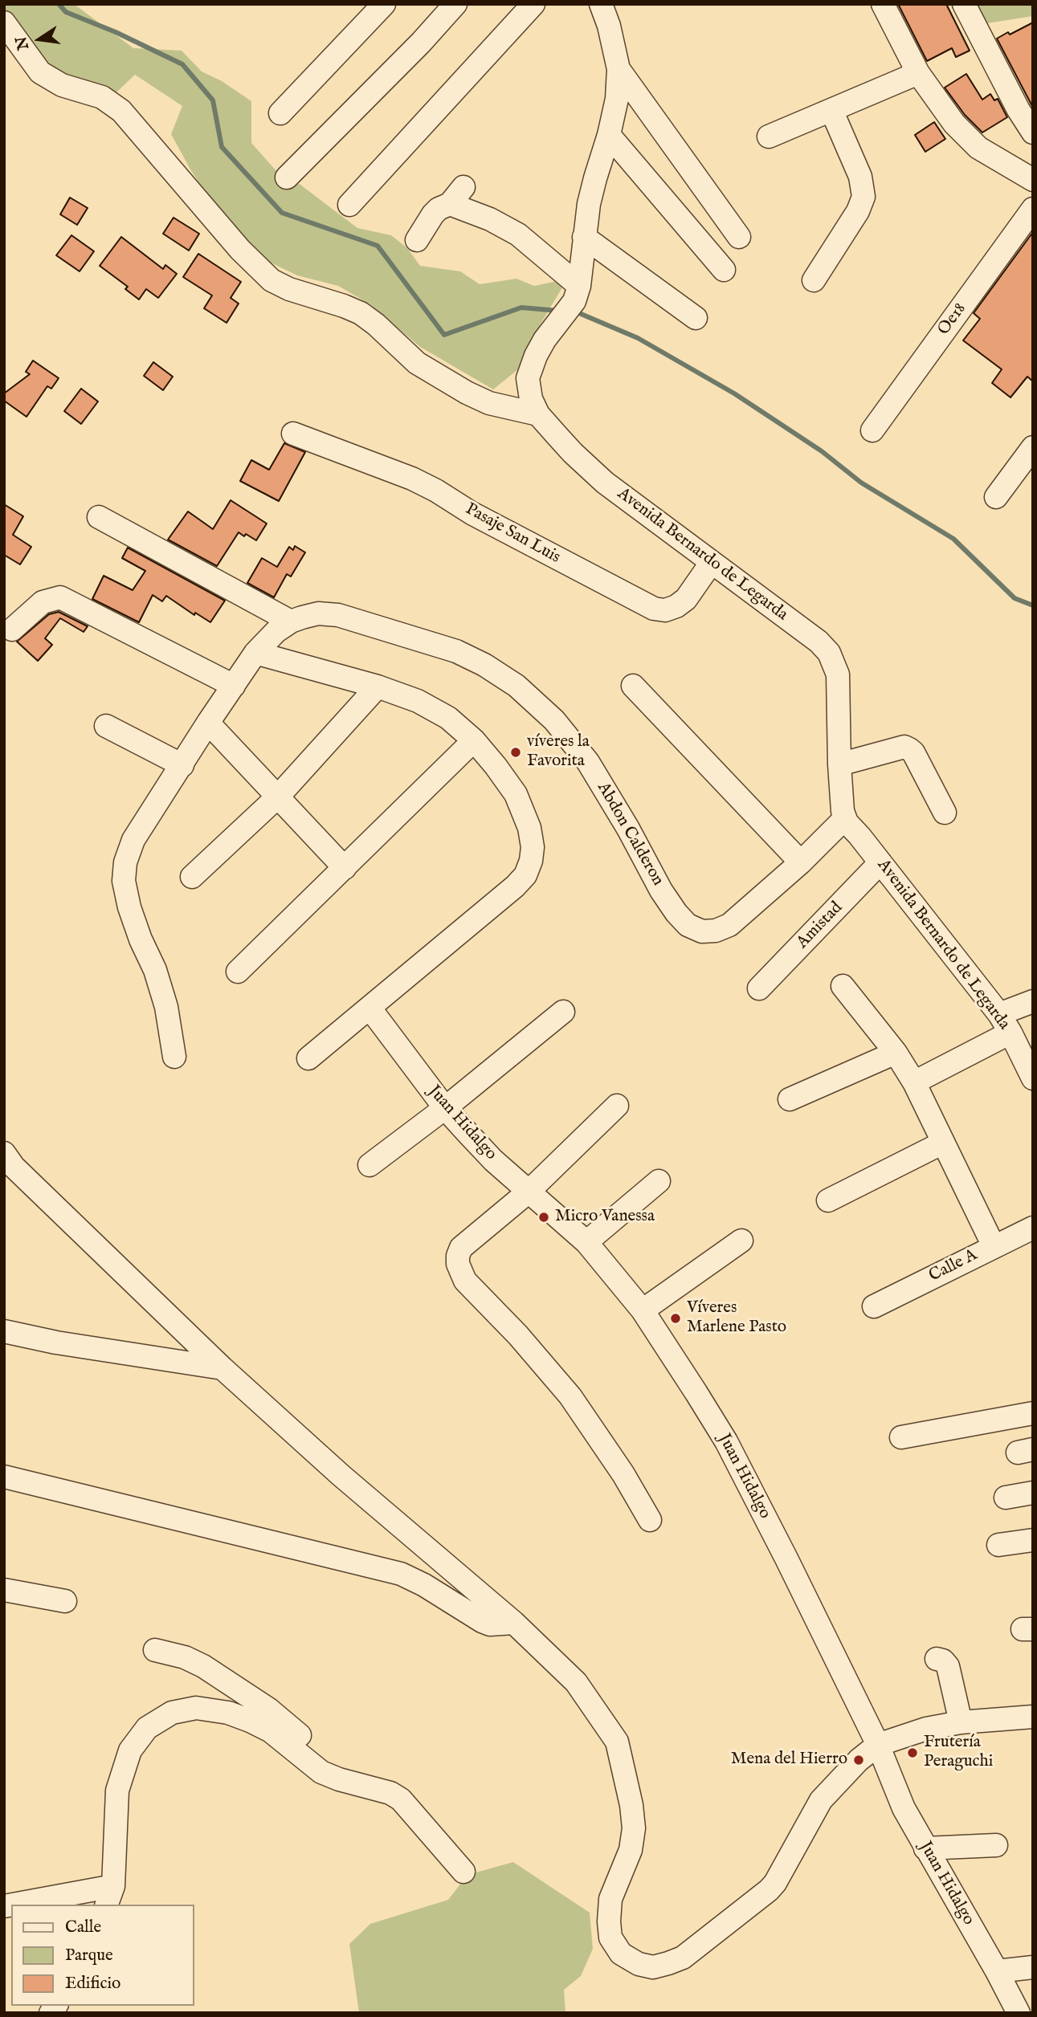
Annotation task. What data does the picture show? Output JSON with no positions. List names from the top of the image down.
{
  "streets": {
    "street": [
      "Oe18",
      "Pasaje San Luis",
      "Avenida Bernardo de Legarda",
      "Abdon Calderon",
      "Amistad",
      "Juan Hidalgo",
      "Calle A"
    ]
  },
  "crossings": [
    ["Pasaje San Luis", "Avenida Bernardo de Legarda"],
    ["Avenida Bernardo de Legarda", "Abdon Calderon"],
    ["Avenida Bernardo de Legarda", "Amistad"]
  ],
  "places": [
    "víveres la Favorita",
    "Micro Vanessa",
    "Víveres Marlene Pasto",
    "Frutería Peraguchi",
    "Mena del Hierro"
  ],
  "legend": ["Calle", "Parque", "Edificio"],
  "north": "left"
}
